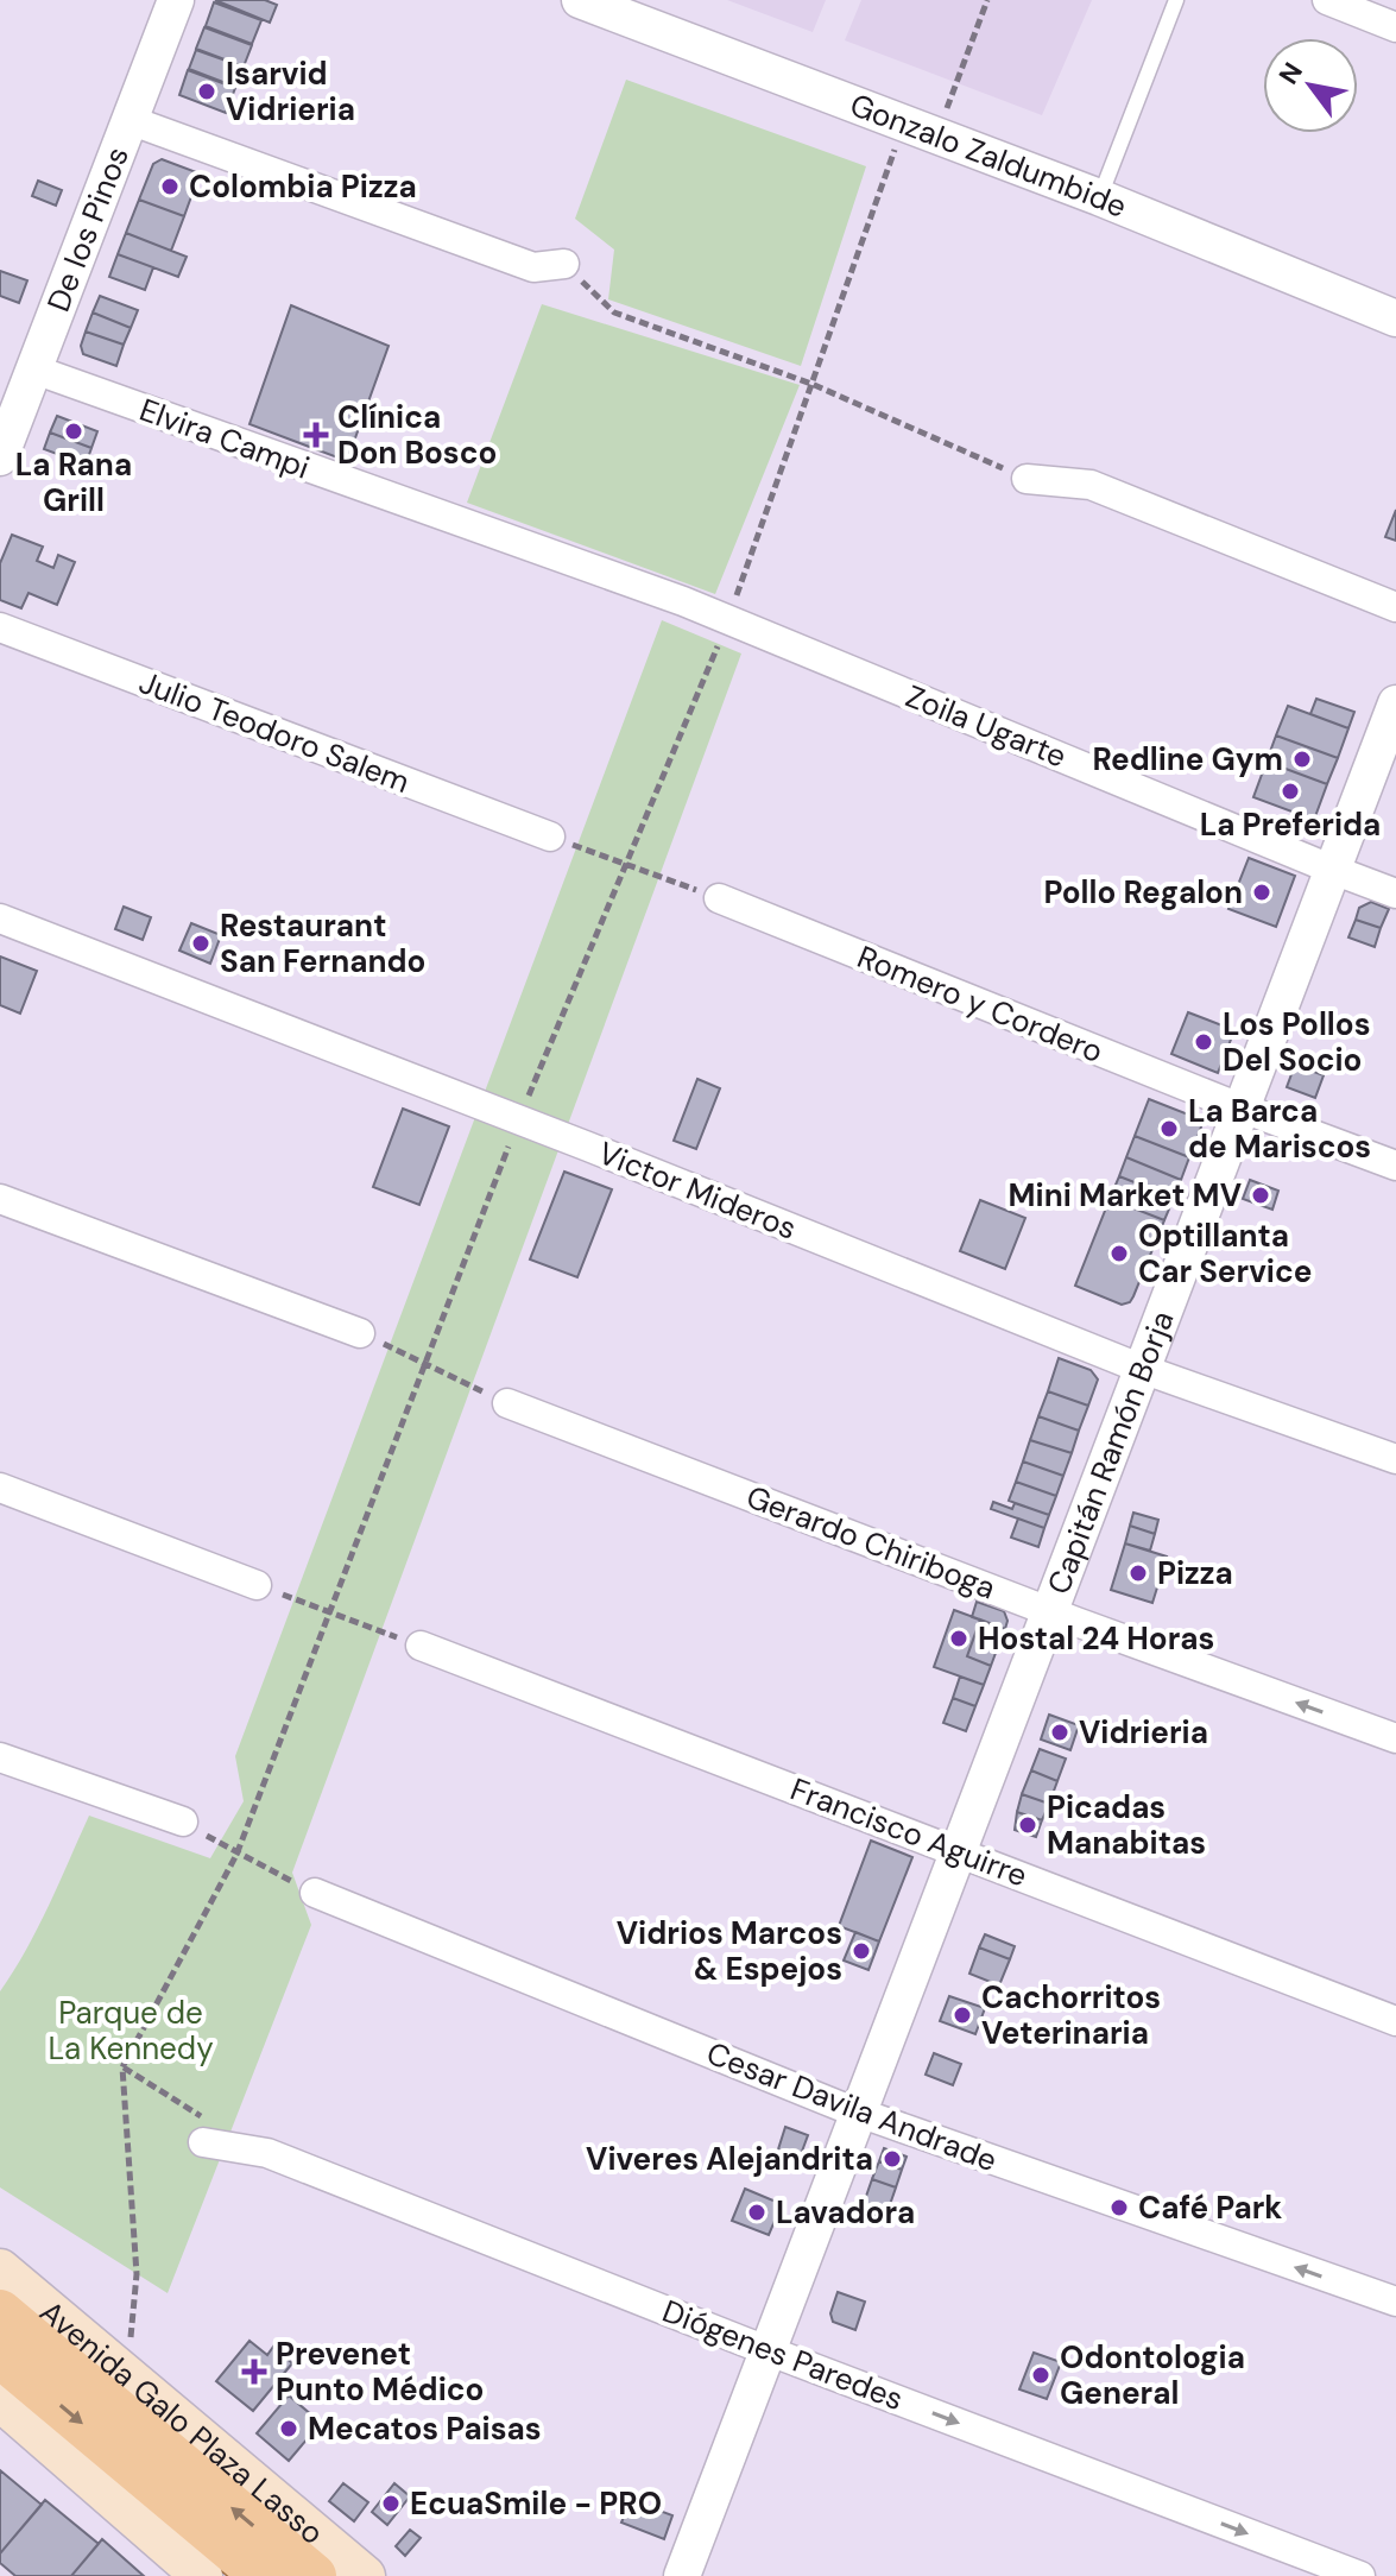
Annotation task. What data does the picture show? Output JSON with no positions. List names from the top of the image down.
{
  "streets": {
    "main road": ["Avenida Galo Plaza Lasso"],
    "street": [
      "Gonzalo Zaldumbide",
      "De los Pinos",
      "Elvira Campi",
      "Zoila Ugarte",
      "Julio Teodoro Salem",
      "Romero y Cordero",
      "Victor Mideros",
      "Capitán Ramón Borja",
      "Gerardo Chiriboga",
      "Francisco Aguirre",
      "Cesar Davila Andrade",
      "Diógenes Paredes"
    ]
  },
  "crossings": [
    ["De los Pinos", "Elvira Campi"],
    ["Elvira Campi", "Zoila Ugarte"],
    ["Zoila Ugarte", "Capitán Ramón Borja"],
    ["Romero y Cordero", "Capitán Ramón Borja"],
    ["Victor Mideros", "Capitán Ramón Borja"],
    ["Capitán Ramón Borja", "Gerardo Chiriboga"],
    ["Capitán Ramón Borja", "Francisco Aguirre"],
    ["Capitán Ramón Borja", "Cesar Davila Andrade"],
    ["Capitán Ramón Borja", "Diógenes Paredes"]
  ],
  "one_way": ["Gerardo Chiriboga", "Cesar Davila Andrade", "Diógenes Paredes"],
  "parks": ["Parque de La Kennedy"],
  "places": {
    "other": [
      "Isarvid Vidrieria",
      "Colombia Pizza",
      "La Rana Grill",
      "Redline Gym",
      "La Preferida",
      "Pollo Regalon",
      "Restaurant San Fernando",
      "Los Pollos Del Socio",
      "La Barca de Mariscos",
      "Mini Market MV",
      "Optillanta Car Service",
      "Pizza",
      "Hostal 24 Horas",
      "Vidrieria",
      "Picadas Manabitas",
      "Vidrios Marcos & Espejos",
      "Cachorritos Veterinaria",
      "Viveres Alejandrita",
      "Café Park",
      "Lavadora",
      "Odontologia General",
      "Mecatos Paisas",
      "EcuaSmile - PRO"
    ],
    "health": ["Clínica Don Bosco", "Prevenet Punto Médico"]
  },
  "north": "top left"
}
